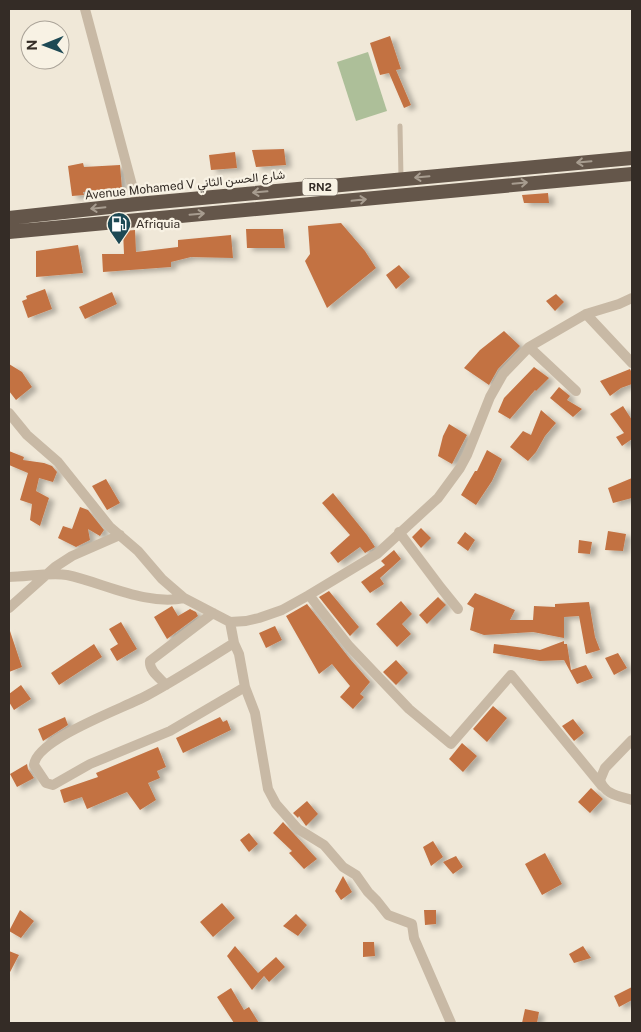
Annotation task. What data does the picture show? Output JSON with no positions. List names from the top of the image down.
{
  "streets": {
    "highway": ["Avenue Mohamed V شارع الحسن الثاني", "RN2"]
  },
  "places": {
    "fuel station": ["Afriquia"]
  },
  "north": "left"
}
